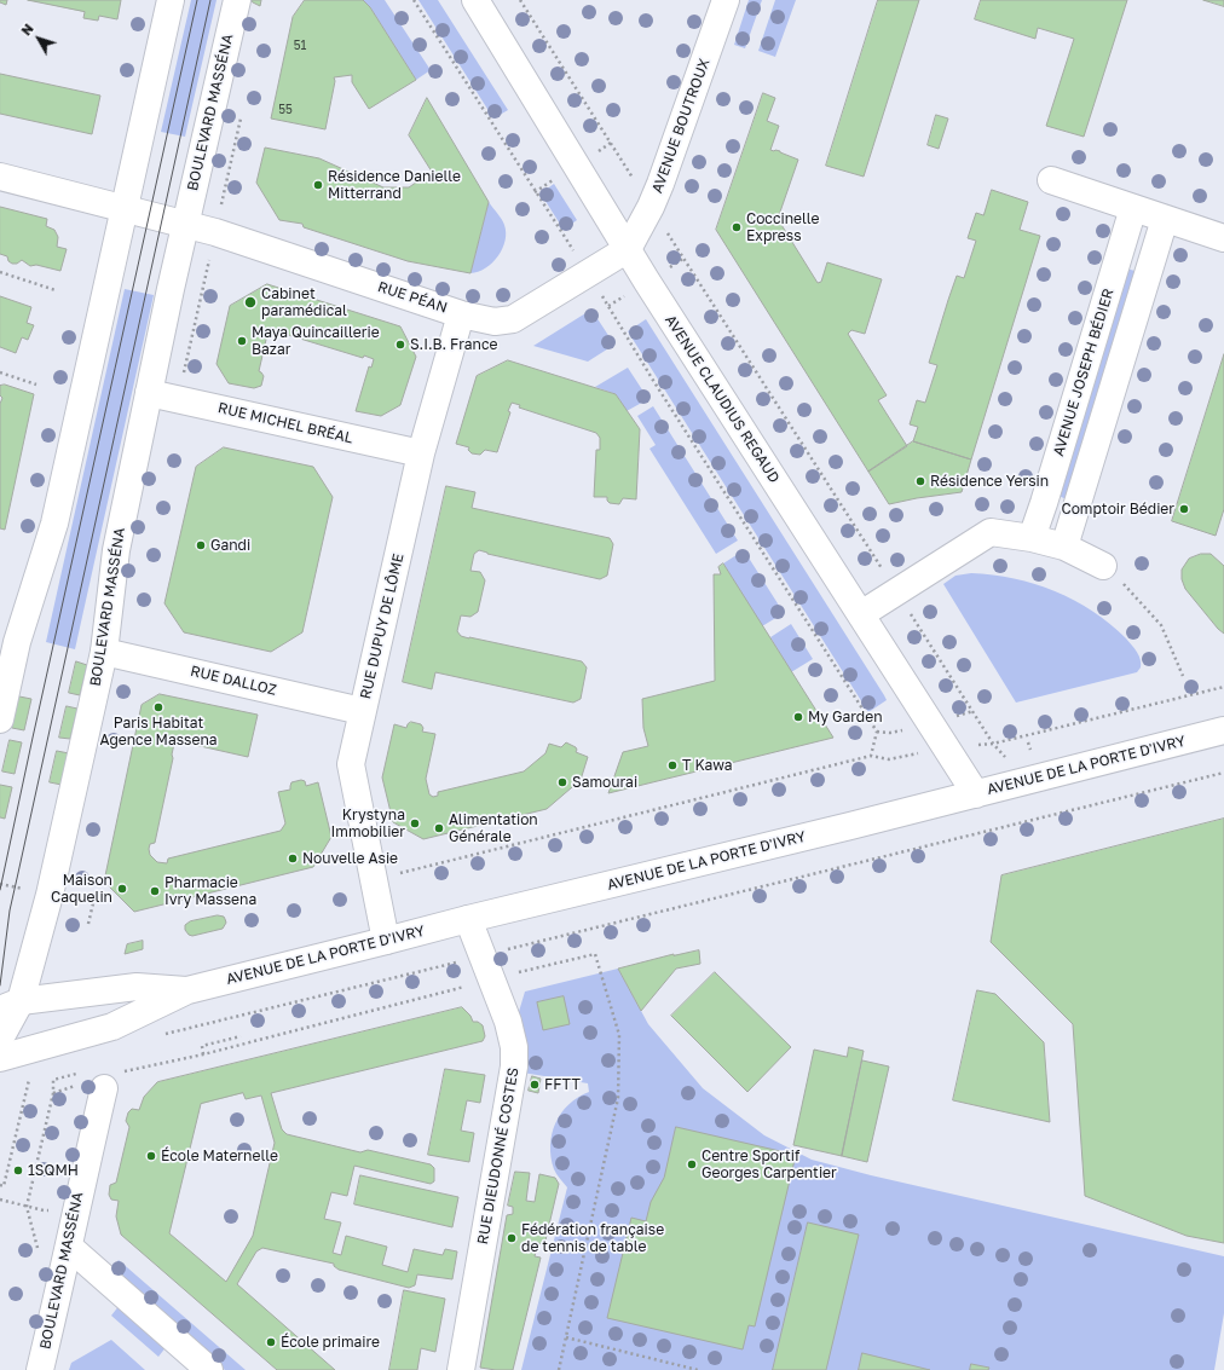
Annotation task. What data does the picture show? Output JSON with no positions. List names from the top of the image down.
{
  "streets": {
    "street": [
      "BOULEVARD MASSÉNA",
      "AVENUE BOUTROUX",
      "RUE PÉAN",
      "AVENUE JOSEPH BÉDIER",
      "AVENUE CLAUDIUS REGAUD",
      "RUE MICHEL BRÉAL",
      "RUE DUPUY DE LÔME",
      "RUE DALLOZ",
      "AVENUE DE LA PORTE D'IVRY",
      "RUE DIEUDONNÉ COSTES"
    ]
  },
  "crossings": [
    ["BOULEVARD MASSÉNA", "RUE PÉAN"],
    ["BOULEVARD MASSÉNA", "RUE MICHEL BRÉAL"],
    ["BOULEVARD MASSÉNA", "RUE DALLOZ"],
    ["BOULEVARD MASSÉNA", "AVENUE DE LA PORTE D'IVRY"],
    ["AVENUE BOUTROUX", "RUE PÉAN"],
    ["AVENUE BOUTROUX", "AVENUE CLAUDIUS REGAUD"],
    ["RUE PÉAN", "AVENUE CLAUDIUS REGAUD"],
    ["RUE PÉAN", "RUE DUPUY DE LÔME"],
    ["AVENUE CLAUDIUS REGAUD", "AVENUE DE LA PORTE D'IVRY"],
    ["RUE MICHEL BRÉAL", "RUE DUPUY DE LÔME"],
    ["RUE DUPUY DE LÔME", "RUE DALLOZ"],
    ["RUE DUPUY DE LÔME", "AVENUE DE LA PORTE D'IVRY"],
    ["AVENUE DE LA PORTE D'IVRY", "RUE DIEUDONNÉ COSTES"]
  ],
  "places": [
    "Résidence Danielle Mitterrand",
    "Coccinelle Express",
    "Cabinet paramédical",
    "Maya Quincaillerie Bazar",
    "S.I.B. France",
    "Résidence Yersin",
    "Comptoir Bédier",
    "Gandi",
    "Paris Habitat Agence Massena",
    "My Garden",
    "T Kawa",
    "Samourai",
    "Krystyna Immobilier",
    "Alimentation Générale",
    "Nouvelle Asie",
    "Maison Caquelin",
    "Pharmacie Ivry Massena",
    "FFTT",
    "École Maternelle",
    "Centre Sportif Georges Carpentier",
    "1SQMH",
    "Fédération française de tennis de table",
    "École primaire"
  ],
  "house_numbers": ["51", "55"],
  "north": "top left"
}
